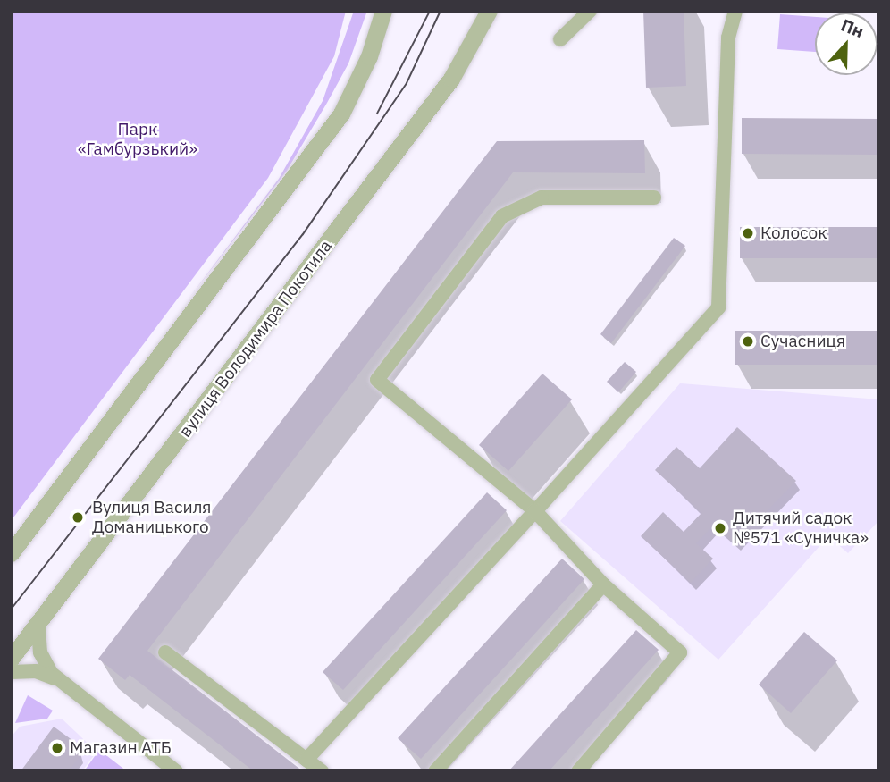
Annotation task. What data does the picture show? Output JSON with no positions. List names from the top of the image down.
{
  "streets": {
    "street": ["вулиця Володимира Покотила"]
  },
  "parks": ["Парк «Гамбурзький»"],
  "places": [
    "Колосок",
    "Сучасниця",
    "Вулиця Василя Доманицького",
    "Дитячий садок №571 «Суничка»",
    "Магазин АТБ"
  ],
  "north": "top"
}
